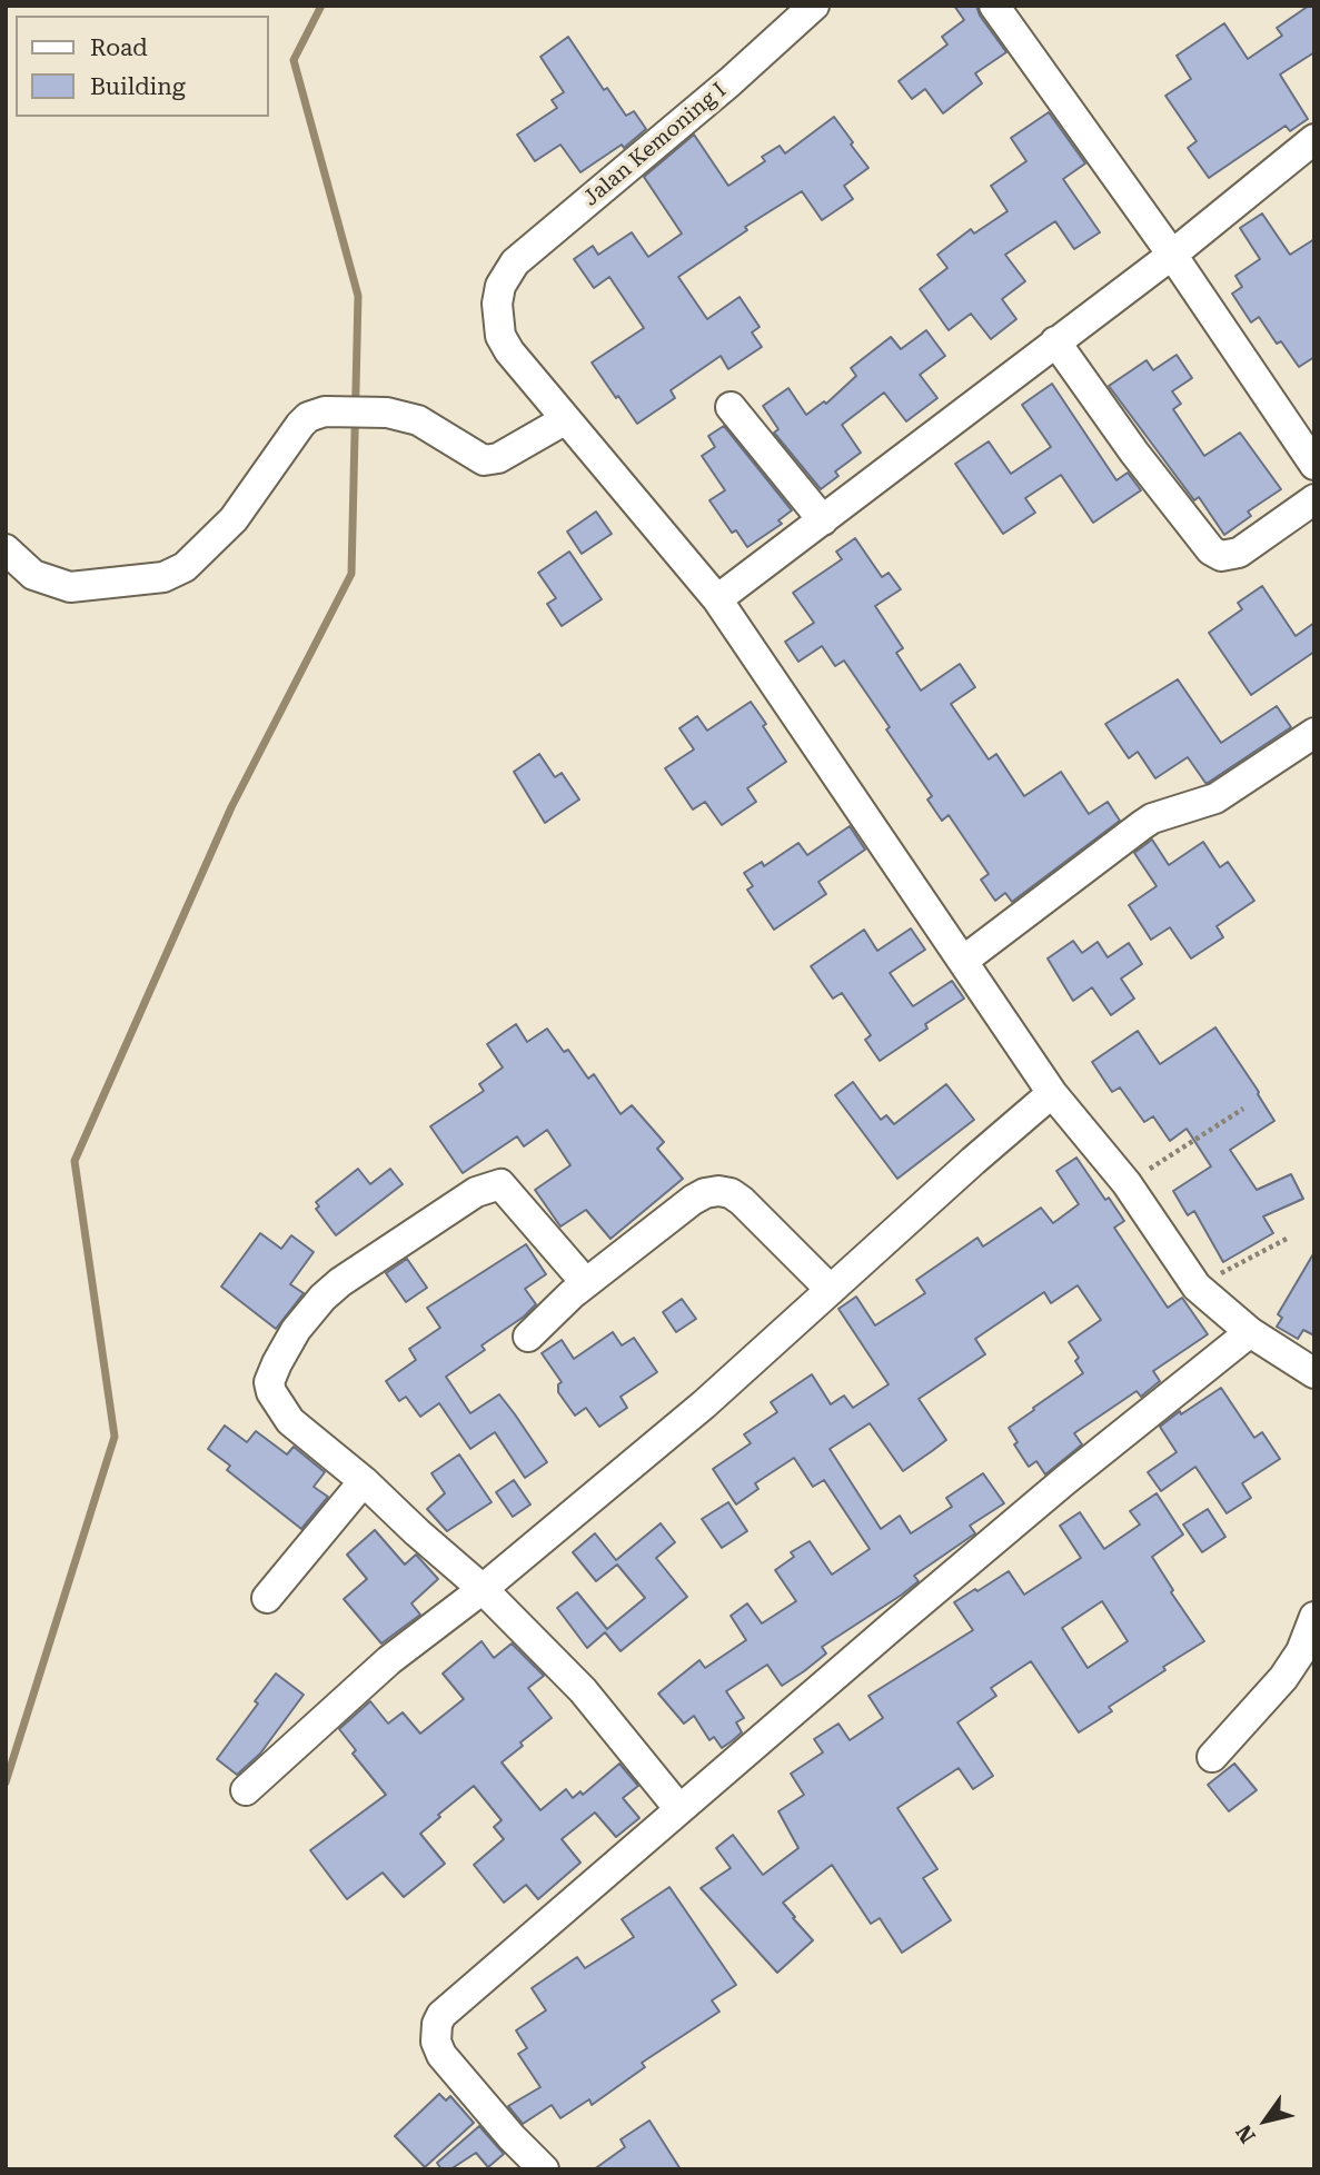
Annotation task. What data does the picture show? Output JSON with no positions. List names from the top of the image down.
{
  "streets": {
    "street": ["Jalan Kemoning I"]
  },
  "legend": ["Road", "Building"],
  "north": "bottom left"
}
